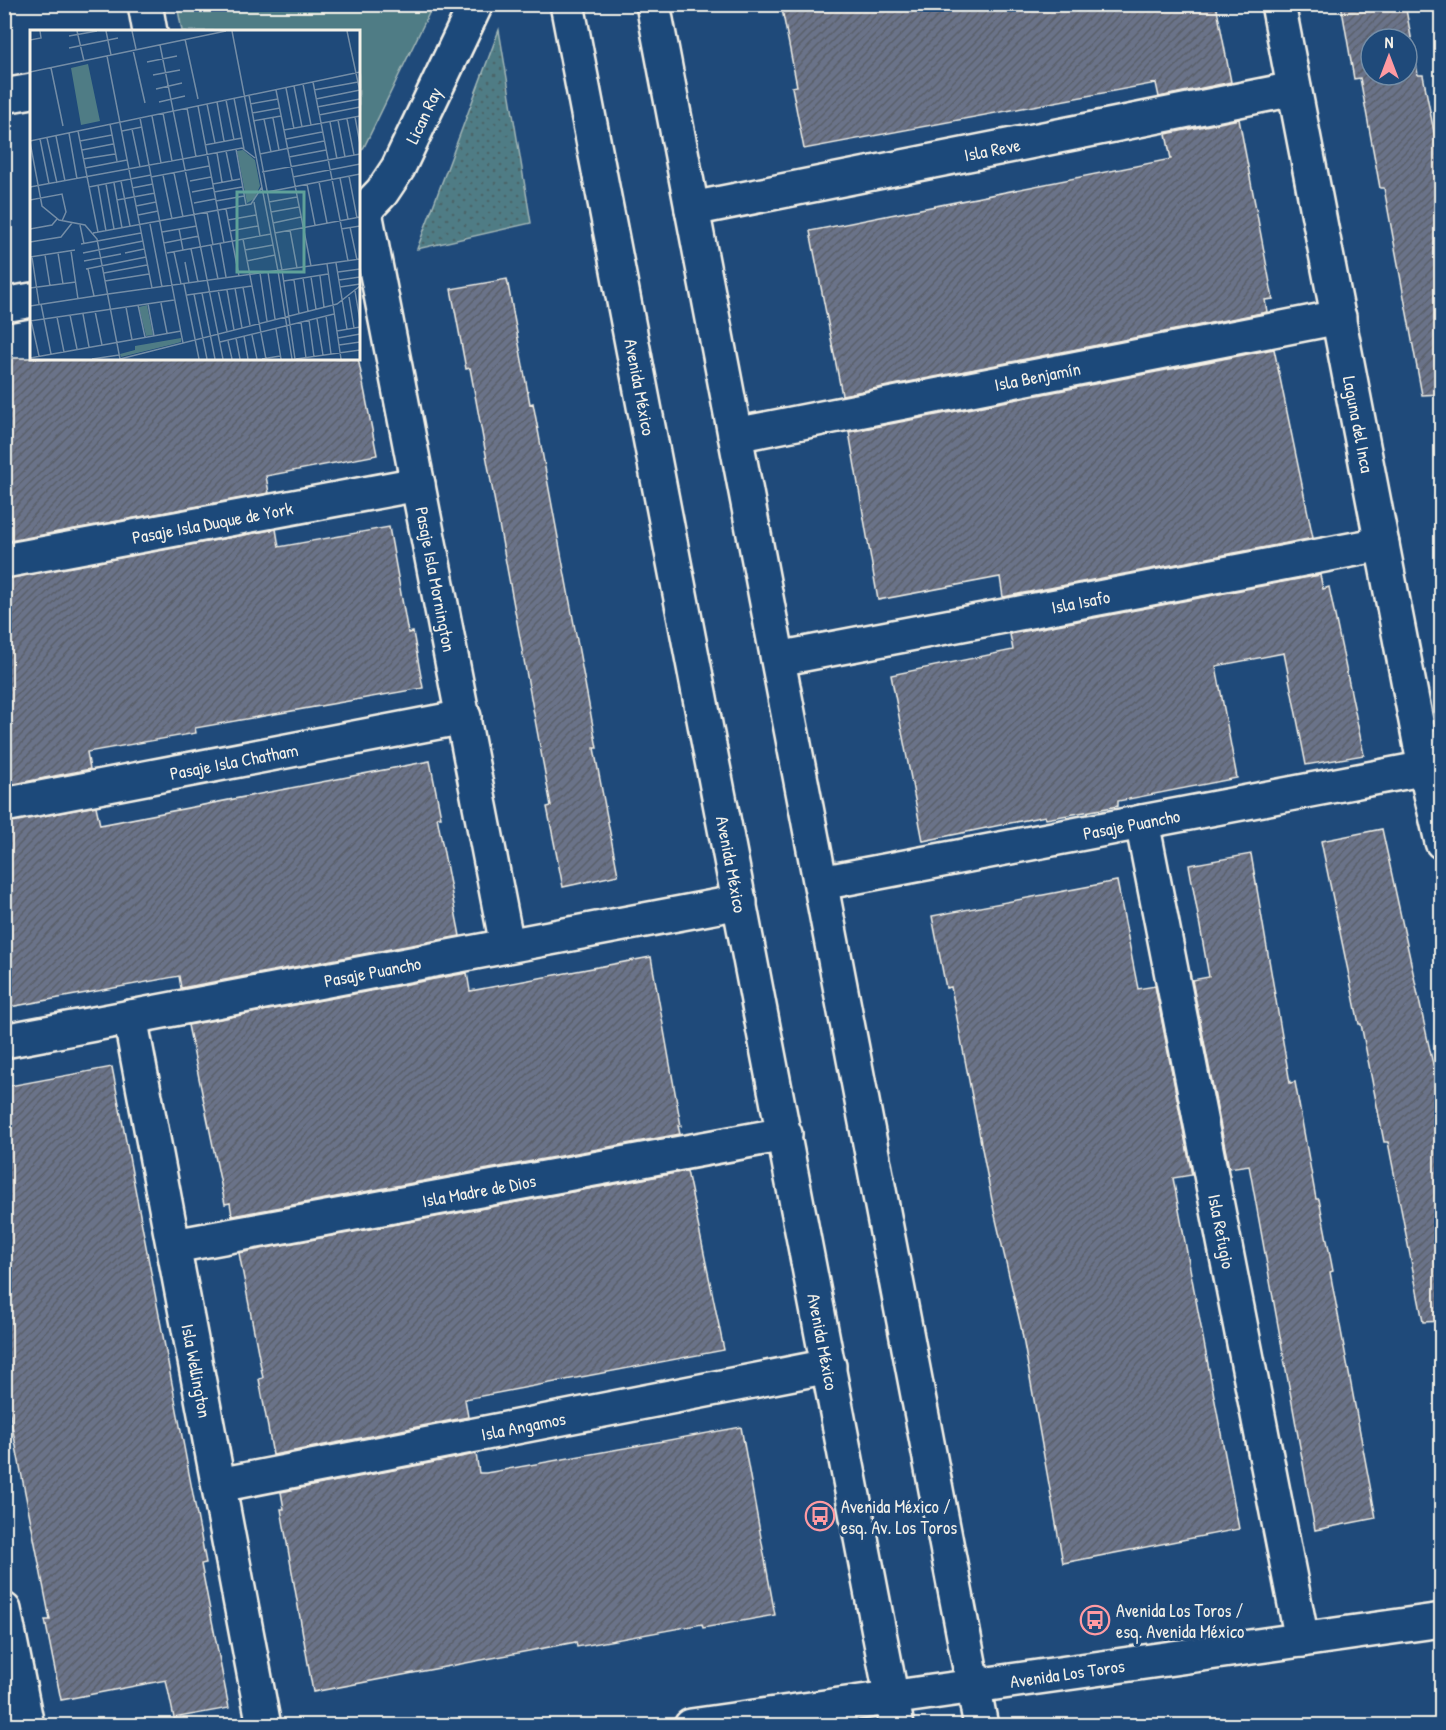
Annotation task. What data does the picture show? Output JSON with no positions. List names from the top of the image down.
{
  "streets": {
    "street": [
      "Lican Ray",
      "Isla Reve",
      "Isla Benjamín",
      "Avenida México",
      "Laguna del Inca",
      "Pasaje Isla Duque de York",
      "Pasaje Isla Mornington",
      "Isla Isafo",
      "Pasaje Isla Chatham",
      "Pasaje Puancho",
      "Isla Madre de Dios",
      "Isla Refugio",
      "Isla Wellington",
      "Isla Angamos",
      "Avenida Los Toros"
    ]
  },
  "crossings": [
    ["Lican Ray", "Pasaje Isla Mornington"],
    ["Isla Reve", "Laguna del Inca"],
    ["Isla Benjamín", "Laguna del Inca"],
    ["Avenida México", "Pasaje Puancho"],
    ["Avenida México", "Isla Madre de Dios"],
    ["Avenida México", "Isla Angamos"],
    ["Avenida México", "Avenida Los Toros"],
    ["Laguna del Inca", "Isla Isafo"],
    ["Laguna del Inca", "Pasaje Puancho"],
    ["Pasaje Isla Duque de York", "Pasaje Isla Mornington"],
    ["Pasaje Isla Mornington", "Pasaje Isla Chatham"],
    ["Pasaje Isla Mornington", "Pasaje Puancho"],
    ["Pasaje Puancho", "Isla Refugio"],
    ["Pasaje Puancho", "Isla Wellington"],
    ["Isla Madre de Dios", "Isla Wellington"],
    ["Isla Refugio", "Avenida Los Toros"],
    ["Isla Wellington", "Isla Angamos"]
  ],
  "places": {
    "bus stop": ["Avenida México / esq. Av. Los Toros", "Avenida Los Toros / esq. Avenida México"]
  },
  "north": "top"
}
